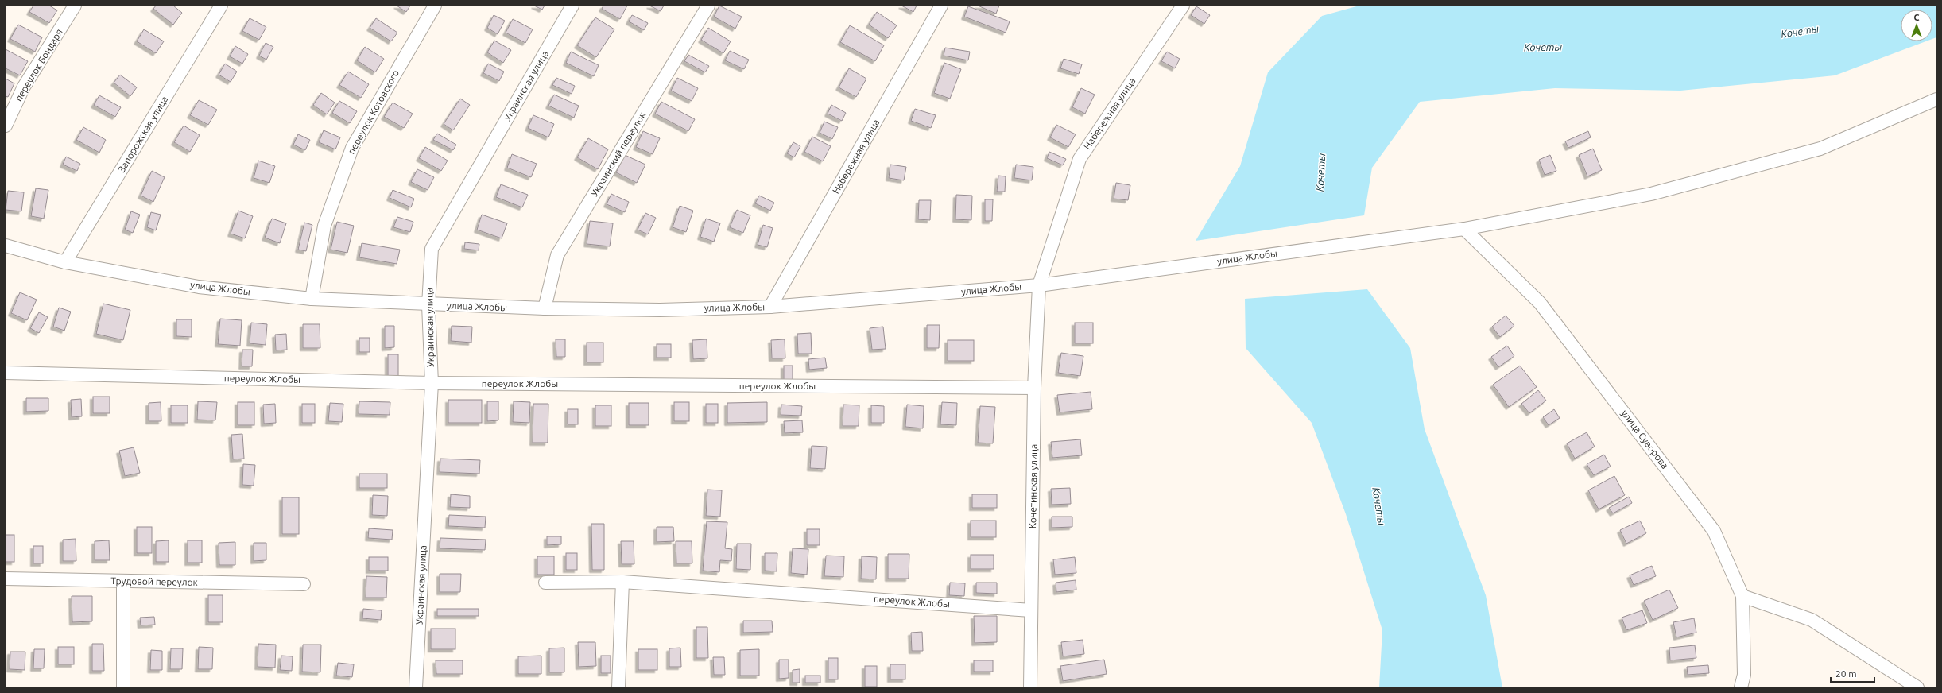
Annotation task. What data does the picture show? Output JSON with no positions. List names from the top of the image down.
{
  "streets": {
    "street": [
      "переулок Бондаря",
      "Украинская улица",
      "переулок Котовского",
      "Набережная улица",
      "Запорожская улица",
      "Украинский переулок",
      "улица Жлобы",
      "переулок Жлобы",
      "улица Суворова",
      "Кочетинская улица",
      "Трудовой переулок"
    ]
  },
  "crossings": [
    ["Украинская улица", "улица Жлобы"],
    ["Украинская улица", "переулок Жлобы"],
    ["переулок Котовского", "улица Жлобы"],
    ["Набережная улица", "улица Жлобы"],
    ["Набережная улица", "Кочетинская улица"],
    ["Запорожская улица", "улица Жлобы"],
    ["Украинский переулок", "улица Жлобы"],
    ["улица Жлобы", "улица Суворова"],
    ["улица Жлобы", "Кочетинская улица"],
    ["переулок Жлобы", "Кочетинская улица"]
  ],
  "water": ["Кочеты"],
  "scale_bar": "20 m",
  "north": "top"
}
